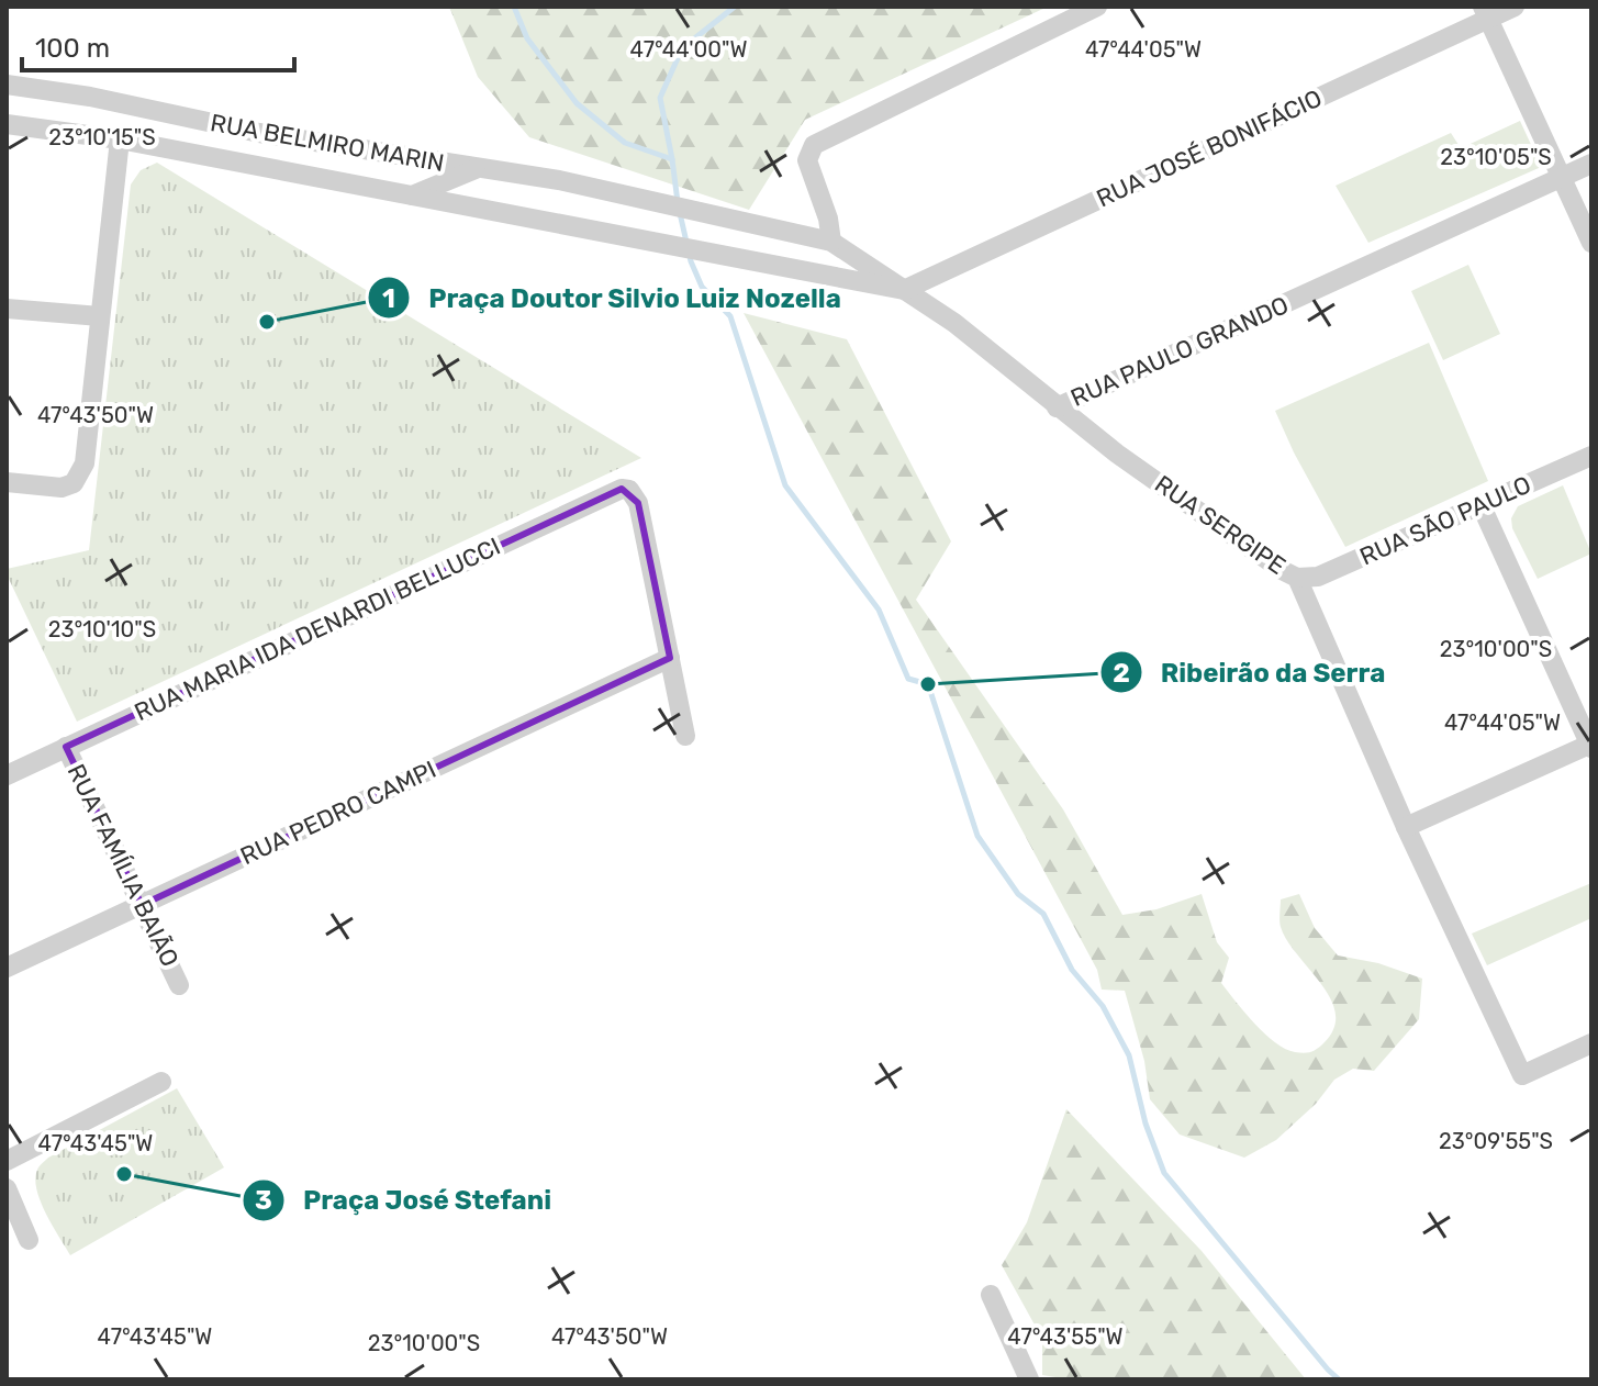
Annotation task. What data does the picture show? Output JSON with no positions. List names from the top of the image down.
{
  "streets": {
    "street": [
      "RUA BELMIRO MARIN",
      "RUA JOSÉ BONIFÁCIO",
      "RUA PAULO GRANDO",
      "RUA SÃO PAULO",
      "RUA SERGIPE",
      "RUA MARIA IDA DENARDI BELLUCCI",
      "RUA PEDRO CAMPI",
      "RUA FAMÍLIA BAIÃO"
    ]
  },
  "crossings": [
    ["RUA BELMIRO MARIN", "RUA JOSÉ BONIFÁCIO"],
    ["RUA BELMIRO MARIN", "RUA SERGIPE"],
    ["RUA JOSÉ BONIFÁCIO", "RUA SERGIPE"],
    ["RUA PAULO GRANDO", "RUA SERGIPE"],
    ["RUA SÃO PAULO", "RUA SERGIPE"],
    ["RUA MARIA IDA DENARDI BELLUCCI", "RUA PEDRO CAMPI"],
    ["RUA MARIA IDA DENARDI BELLUCCI", "RUA FAMÍLIA BAIÃO"],
    ["RUA PEDRO CAMPI", "RUA FAMÍLIA BAIÃO"]
  ],
  "places": ["Praça Doutor Silvio Luiz Nozella", "Ribeirão da Serra", "Praça José Stefani"],
  "scale_bar": "100 m",
  "coordinates": [
    "47°44'00\"W",
    "47°44'05\"W",
    "23°10'15\"S",
    "23°10'05\"S",
    "47°43'50\"W",
    "23°10'10\"S",
    "23°10'00\"S",
    "23°09'55\"S",
    "47°43'45\"W",
    "47°43'55\"W"
  ]
}
